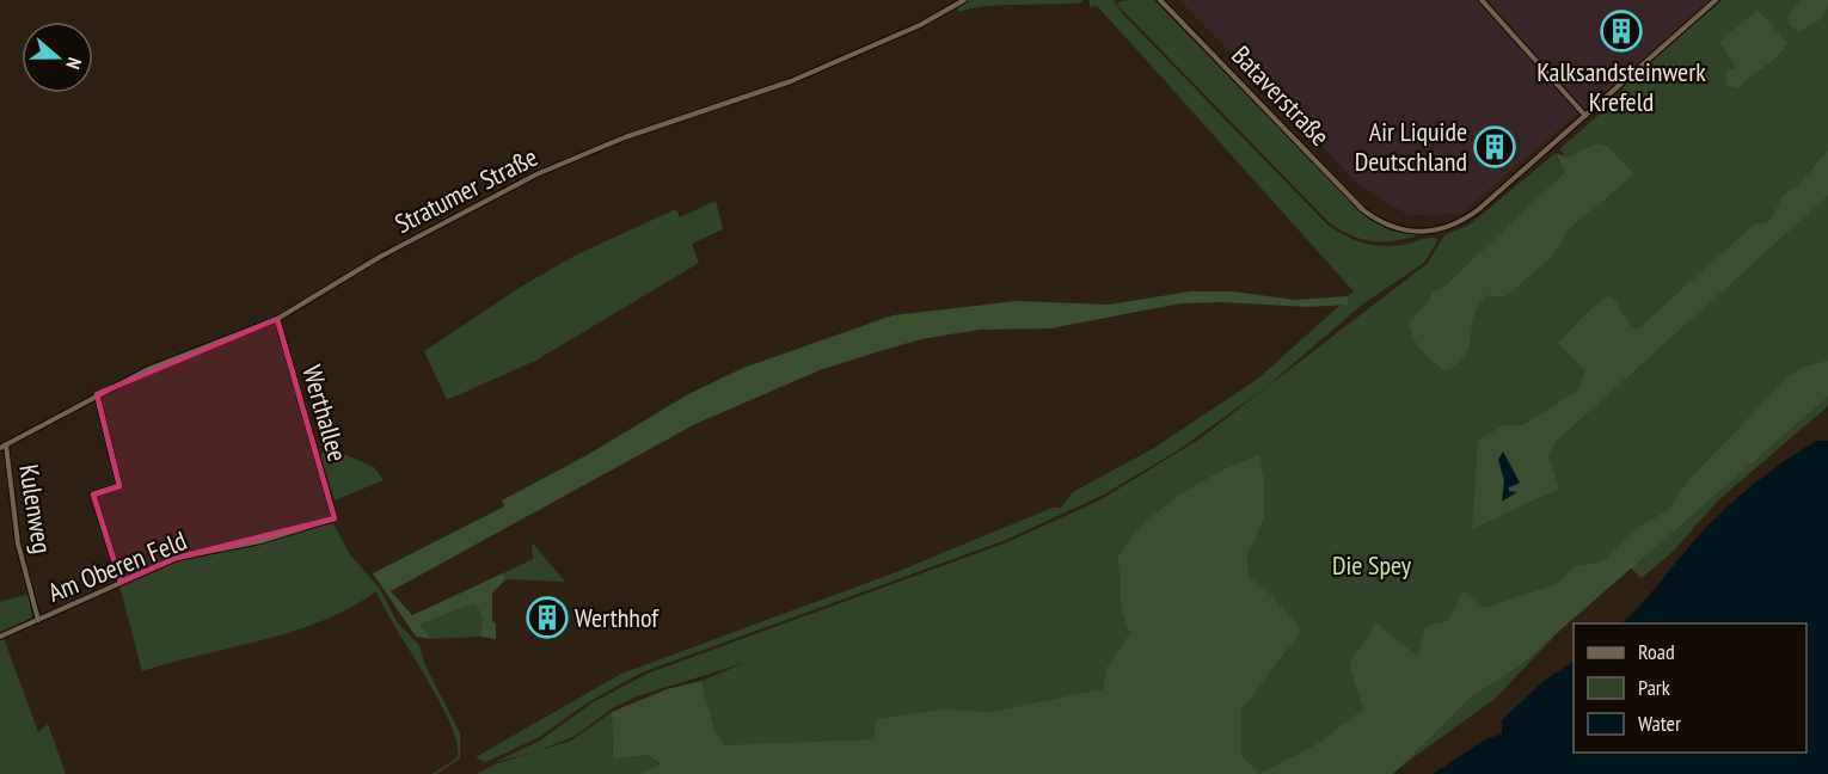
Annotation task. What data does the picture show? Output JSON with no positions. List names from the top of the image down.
{
  "streets": {
    "street": [
      "Bataverstraße",
      "Stratumer Straße",
      "Werthallee",
      "Kulenweg",
      "Am Oberen Feld"
    ]
  },
  "crossings": [
    ["Stratumer Straße", "Werthallee"],
    ["Stratumer Straße", "Kulenweg"],
    ["Werthallee", "Am Oberen Feld"],
    ["Kulenweg", "Am Oberen Feld"]
  ],
  "parks": ["Die Spey"],
  "places": {
    "building": ["Kalksandsteinwerk Krefeld", "Air Liquide Deutschland", "Werthhof"]
  },
  "legend": ["Road", "Park", "Water"],
  "north": "right"
}
